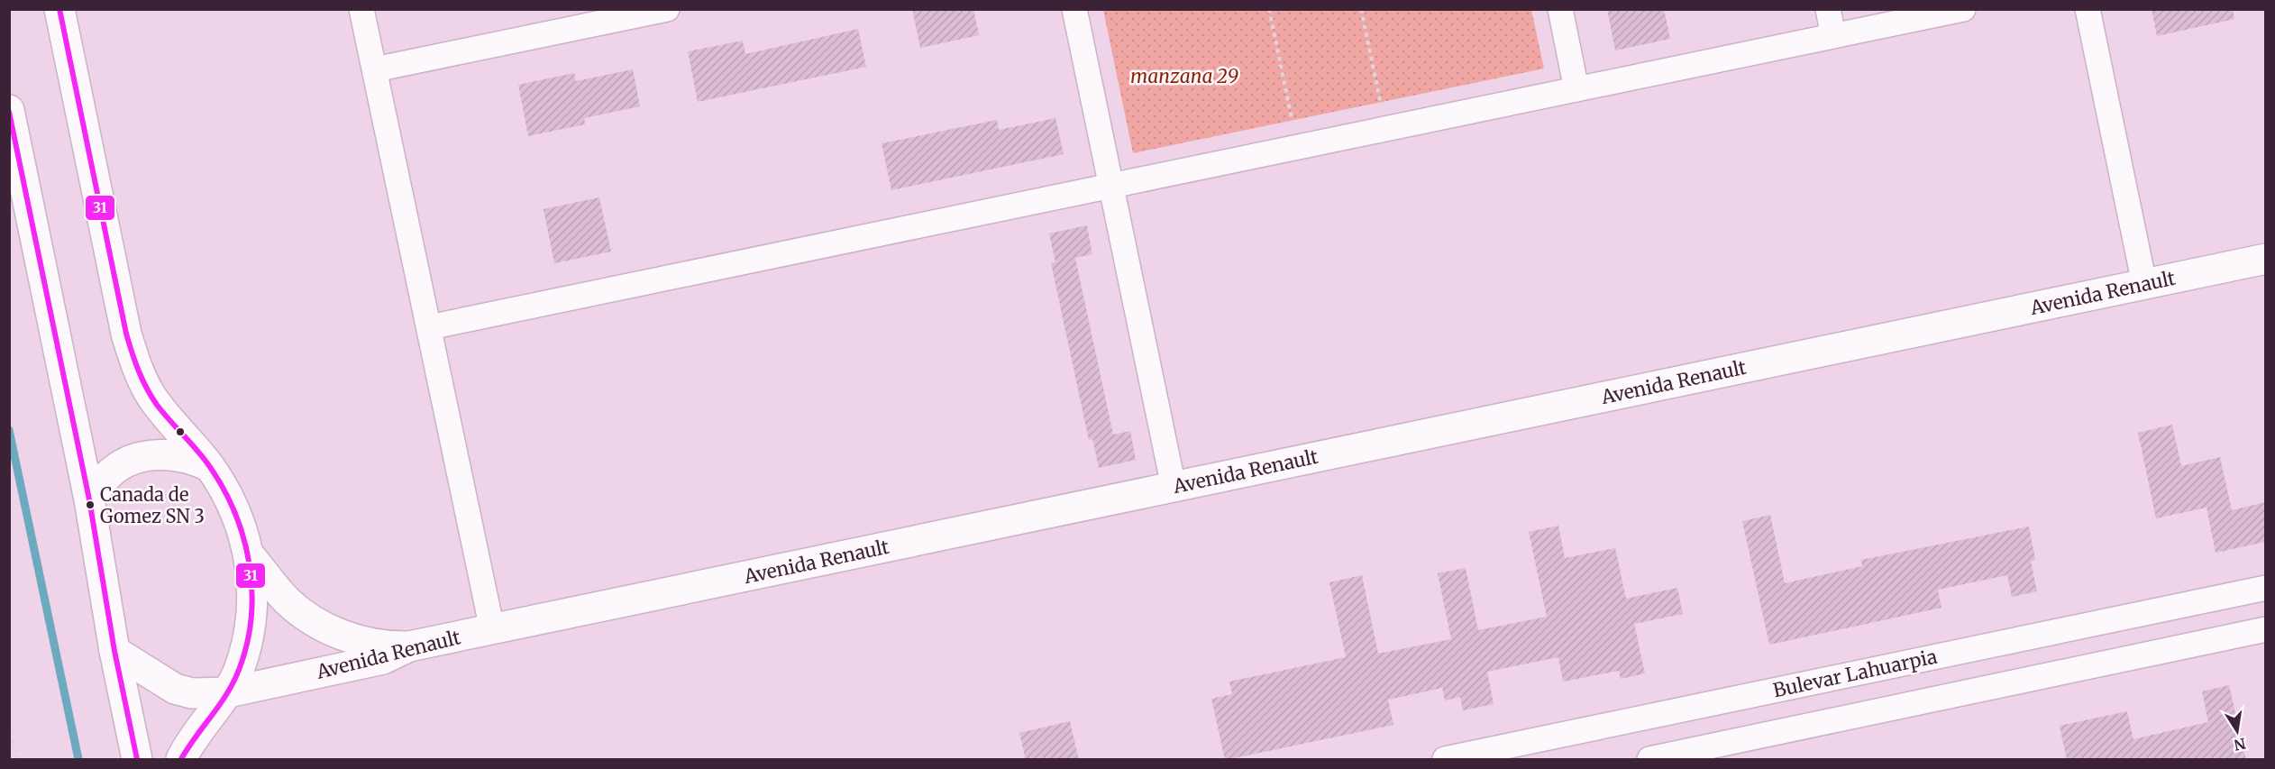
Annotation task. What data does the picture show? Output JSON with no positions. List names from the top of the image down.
{
  "streets": {
    "street": ["Avenida Renault", "Bulevar Lahuarpia"]
  },
  "parks": ["manzana 29"],
  "places": ["Canada de Gomez SN 3"],
  "lines": ["transit line 31"],
  "north": "bottom"
}
